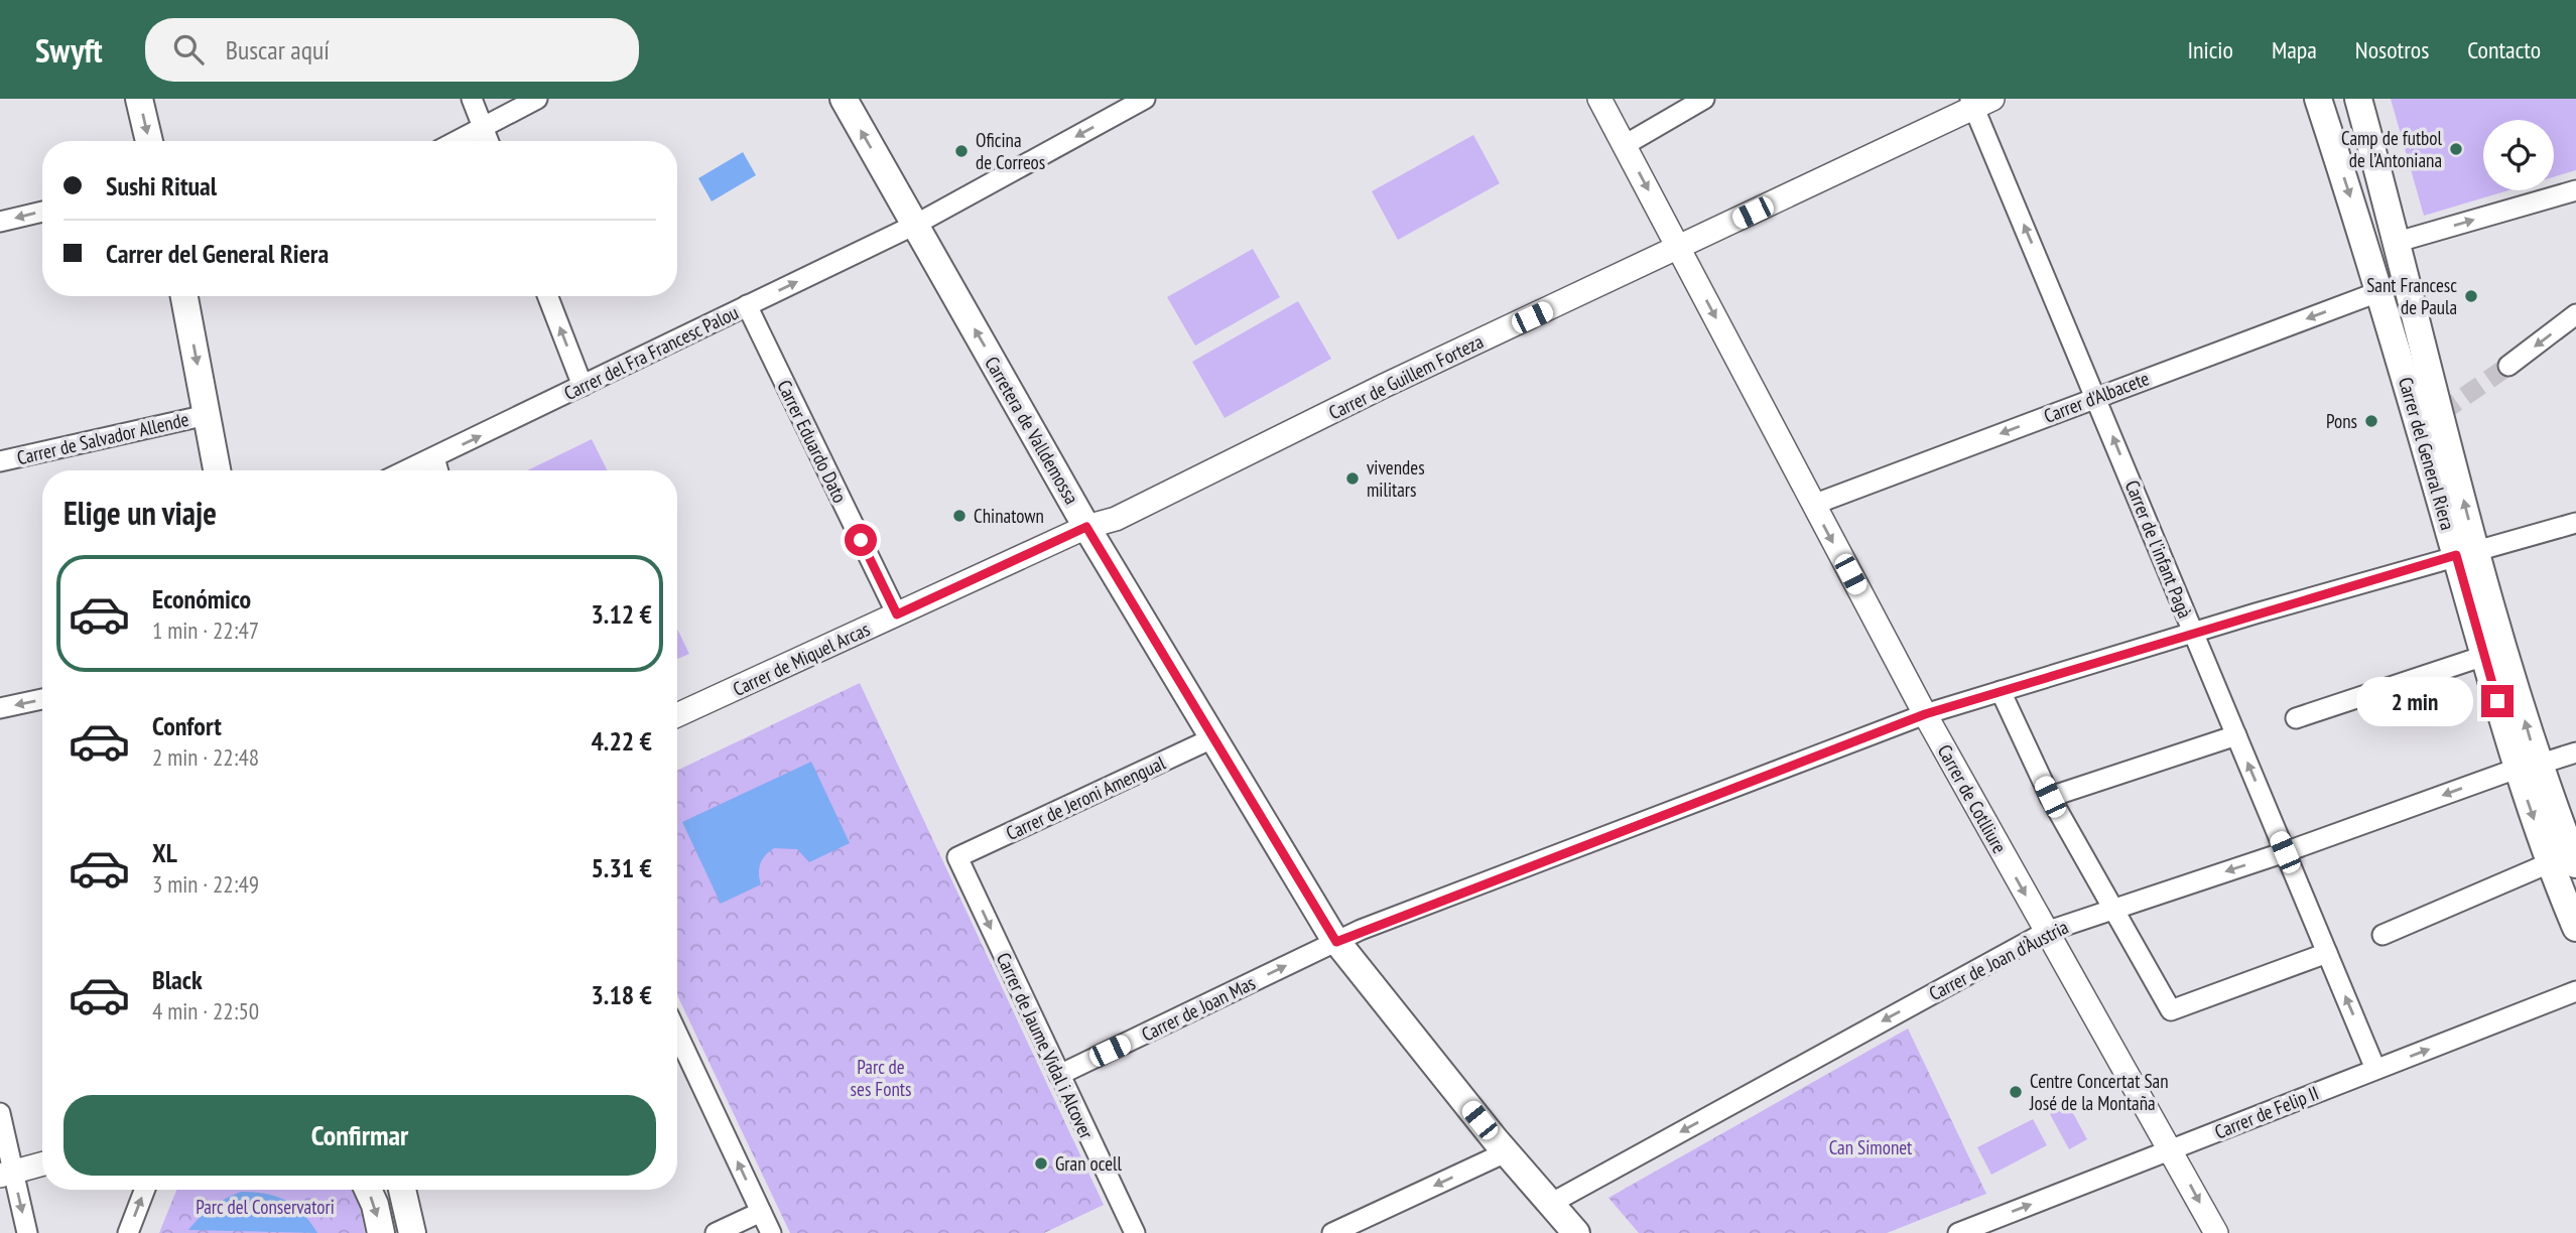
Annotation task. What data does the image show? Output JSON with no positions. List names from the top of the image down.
{
  "streets": {
    "main road": ["Carretera de Valldemossa", "Carrer del General Riera"],
    "street": [
      "Carrer del Fra Francesc Palou",
      "Carrer de Guillem Forteza",
      "Carrer d'Albacete",
      "Carrer de Salvador Allende",
      "Carrer Eduardo Dato",
      "Carrer de l'infant Pagà",
      "Carrer de Miquel Arcas",
      "Carrer de Jeroni Amengual",
      "Carrer de Cotlliure",
      "Carrer de Joan d'Àustria",
      "Carrer de Joan Mas",
      "Carrer de Jaume Vidal i Alcover",
      "Carrer de Felip II"
    ]
  },
  "crossings": [
    ["Carrer del Fra Francesc Palou", "Carretera de Valldemossa"],
    ["Carrer del Fra Francesc Palou", "Carrer Eduardo Dato"],
    ["Carrer de Guillem Forteza", "Carretera de Valldemossa"],
    ["Carrer de Guillem Forteza", "Carrer de l'infant Pagà"],
    ["Carrer de Guillem Forteza", "Carrer de Miquel Arcas"],
    ["Carrer de Guillem Forteza", "Carrer de Cotlliure"],
    ["Carrer d'Albacete", "Carrer del General Riera"],
    ["Carrer d'Albacete", "Carrer de l'infant Pagà"],
    ["Carrer d'Albacete", "Carrer de Cotlliure"],
    ["Carretera de Valldemossa", "Carrer de Miquel Arcas"],
    ["Carretera de Valldemossa", "Carrer de Jeroni Amengual"],
    ["Carretera de Valldemossa", "Carrer de Joan d'Àustria"],
    ["Carretera de Valldemossa", "Carrer de Joan Mas"],
    ["Carrer Eduardo Dato", "Carrer de Miquel Arcas"],
    ["Carrer del General Riera", "Carrer de Joan d'Àustria"],
    ["Carrer del General Riera", "Carrer de Joan Mas"],
    ["Carrer de l'infant Pagà", "Carrer de Joan d'Àustria"],
    ["Carrer de l'infant Pagà", "Carrer de Joan Mas"],
    ["Carrer de l'infant Pagà", "Carrer de Felip II"],
    ["Carrer de Jeroni Amengual", "Carrer de Jaume Vidal i Alcover"],
    ["Carrer de Cotlliure", "Carrer de Joan d'Àustria"],
    ["Carrer de Cotlliure", "Carrer de Joan Mas"],
    ["Carrer de Cotlliure", "Carrer de Felip II"],
    ["Carrer de Joan Mas", "Carrer de Jaume Vidal i Alcover"]
  ],
  "one_way": [
    "Carrer d'Albacete",
    "Carretera de Valldemossa",
    "Carrer de l'infant Pagà",
    "Carrer de Cotlliure",
    "Carrer de Jaume Vidal i Alcover"
  ],
  "parks": ["Parc de ses Fonts", "Can Simonet", "Parc del Conservatori"],
  "places": [
    "Camp de futbol de l’Antoniana",
    "Oficina de Correos",
    "Sant Francesc de Paula",
    "Pons",
    "vivendes militars",
    "Chinatown",
    "Centre Concertat San José de la Montaña",
    "Gran ocell"
  ],
  "page": {
    "header": "Swyft",
    "search": "Buscar aquí",
    "nav": [
      "Inicio",
      "Mapa",
      "Nosotros",
      "Contacto"
    ],
    "banner": ["Sushi Ritual", "Carrer del General Riera"],
    "heading": "Elige un viaje",
    "list": [
      {
        "name": "Económico",
        "note": "1 min · 22:47",
        "value": "3.12 €"
      },
      {
        "name": "Confort",
        "note": "2 min · 22:48",
        "value": "4.22 €"
      },
      {
        "name": "XL",
        "note": "3 min · 22:49",
        "value": "5.31 €"
      },
      {
        "name": "Black",
        "note": "4 min · 22:50",
        "value": "3.18 €"
      }
    ],
    "bubble": "2 min",
    "buttons": "Confirmar"
  }
}
